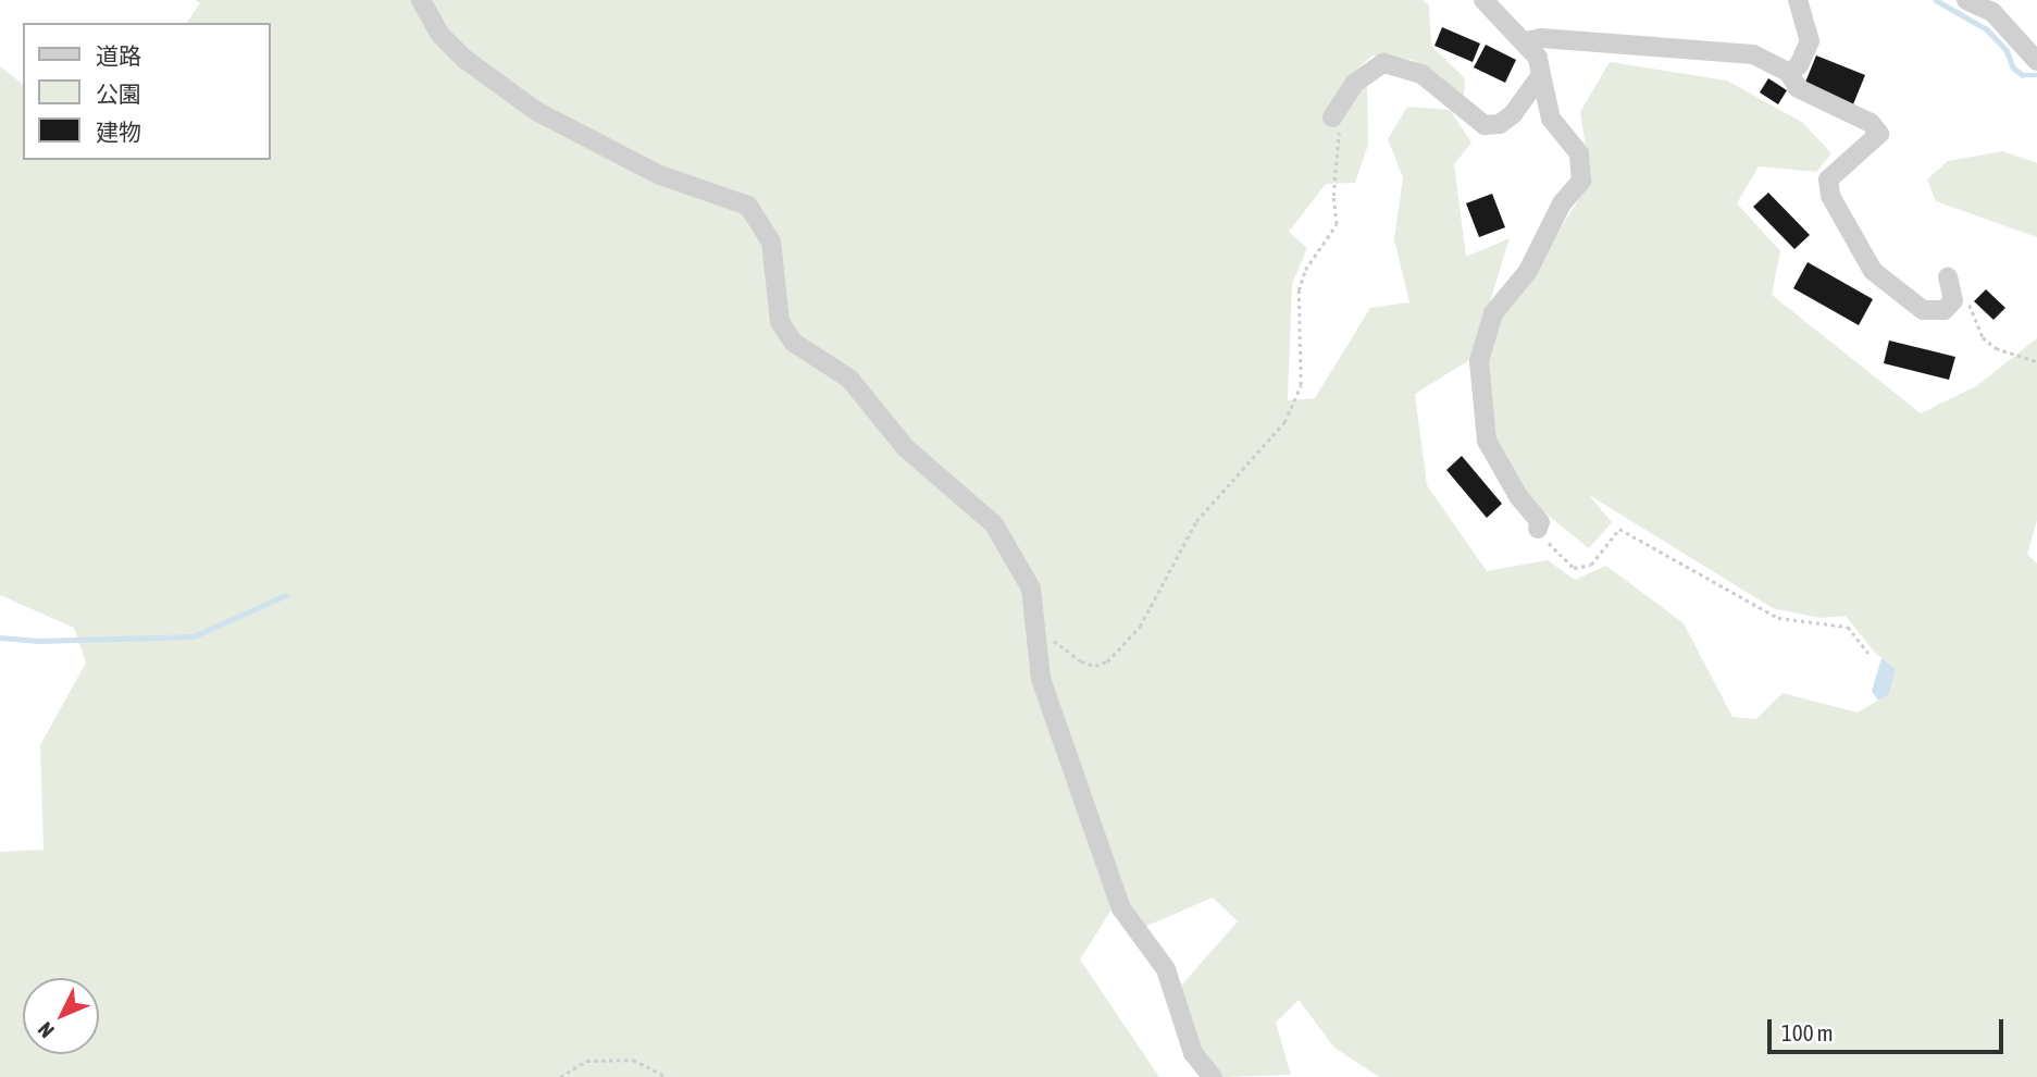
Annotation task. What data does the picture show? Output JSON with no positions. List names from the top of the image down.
{
  "legend": ["道路", "公園", "建物"],
  "scale_bar": "100 m",
  "north": "bottom left"
}
